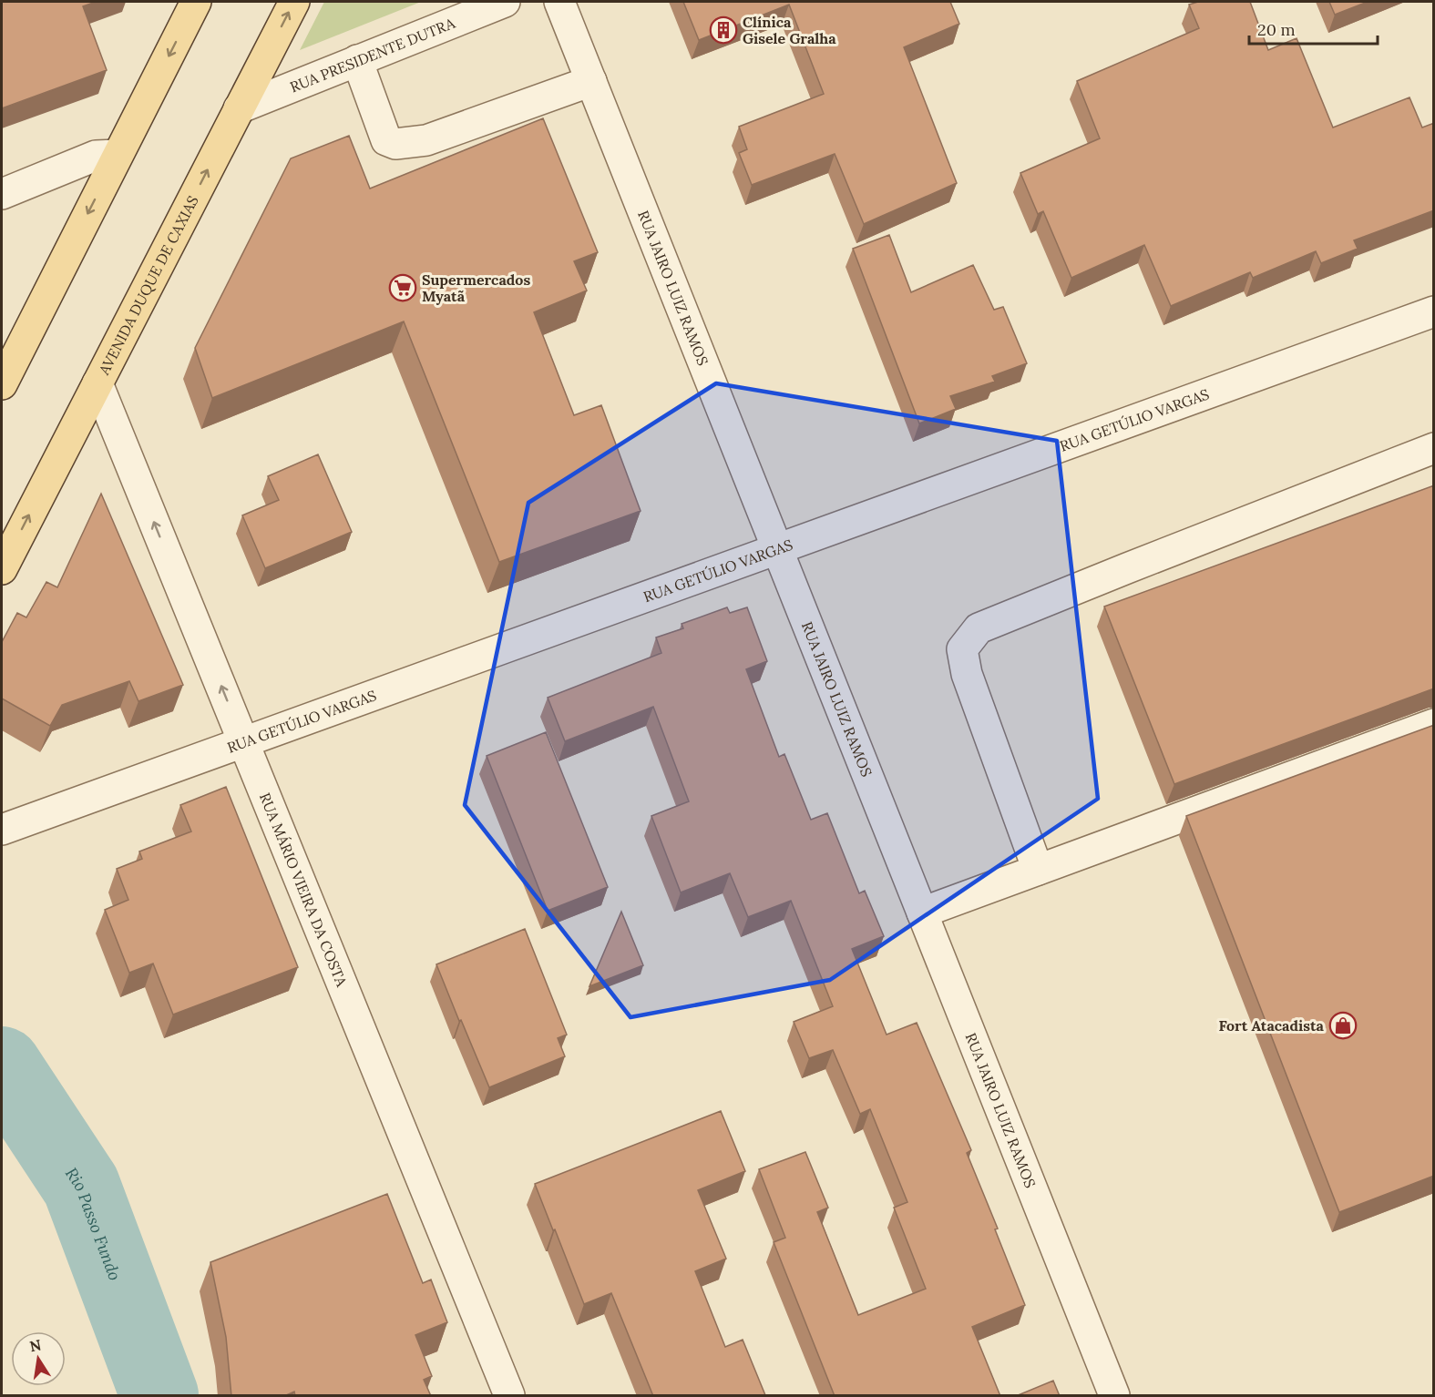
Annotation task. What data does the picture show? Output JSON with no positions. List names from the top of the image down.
{
  "streets": {
    "main road": ["AVENIDA DUQUE DE CAXIAS"],
    "street": [
      "RUA PRESIDENTE DUTRA",
      "RUA JAIRO LUIZ RAMOS",
      "RUA GETÚLIO VARGAS",
      "RUA MÁRIO VIEIRA DA COSTA"
    ]
  },
  "crossings": [
    ["RUA PRESIDENTE DUTRA", "AVENIDA DUQUE DE CAXIAS"],
    ["AVENIDA DUQUE DE CAXIAS", "RUA MÁRIO VIEIRA DA COSTA"],
    ["RUA JAIRO LUIZ RAMOS", "RUA GETÚLIO VARGAS"],
    ["RUA GETÚLIO VARGAS", "RUA MÁRIO VIEIRA DA COSTA"]
  ],
  "one_way": ["RUA MÁRIO VIEIRA DA COSTA"],
  "water": ["Rio Passo Fundo"],
  "places": {
    "building": ["Clínica Gisele Gralha"],
    "supermarket": ["Supermercados Myatã"],
    "shop": ["Fort Atacadista"]
  },
  "scale_bar": "20 m",
  "north": "top"
}
